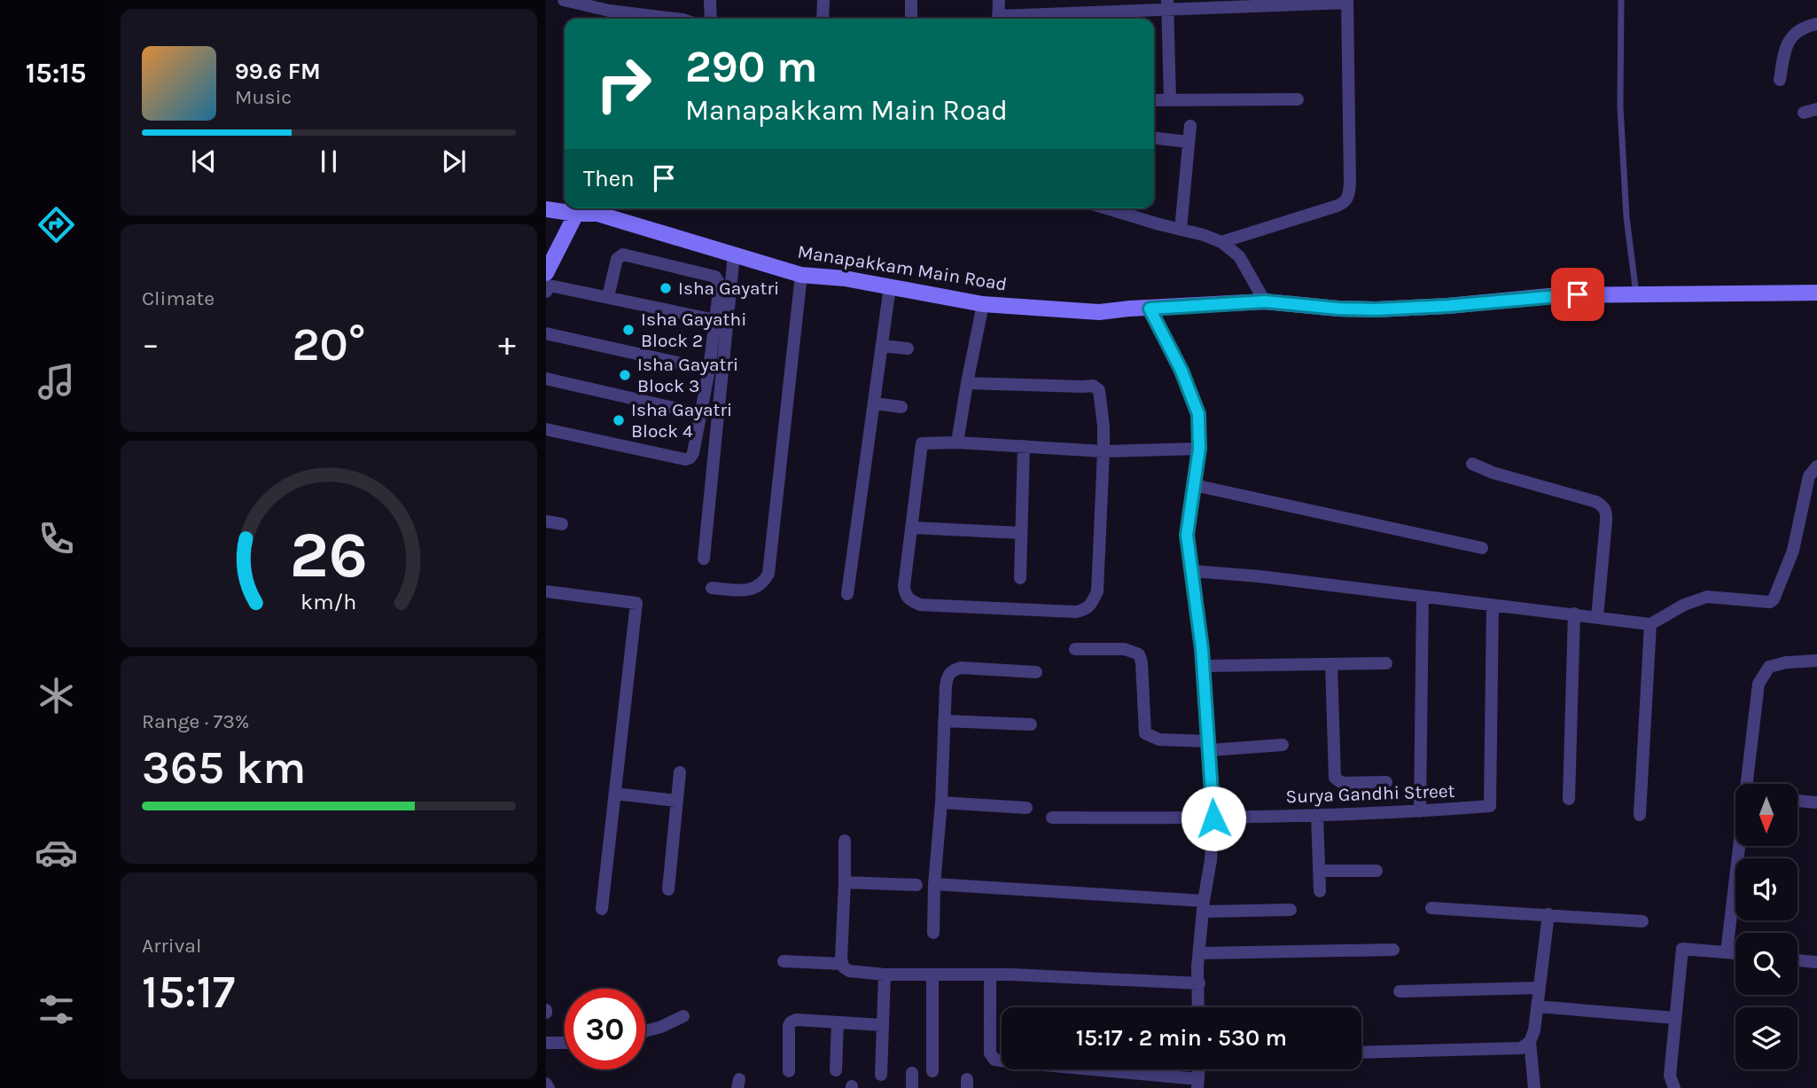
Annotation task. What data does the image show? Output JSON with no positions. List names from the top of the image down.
{
  "streets": {
    "main road": ["Manapakkam Main Road"],
    "street": ["Surya Gandhi Street"]
  },
  "places": [
    "Isha Gayatri",
    "Isha Gayathi Block 2",
    "Isha Gayatri Block 3",
    "Isha Gayatri Block 4"
  ],
  "north": "bottom",
  "page": {
    "tabs": "15:15",
    "turn": ["290 m", "Manapakkam Main Road"],
    "song": ["99.6 FM", "Music"],
    "then": "Then",
    "tile": [
      "Climate",
      ["Range · 73%", "365 km"],
      ["Arrival", "15:17"]
    ],
    "heat": ["−", "20°", "+"],
    "limit": "30",
    "trip": "15:17 · 2 min · 530 m",
    "gauge": ["26", "km/h"]
  }
}
